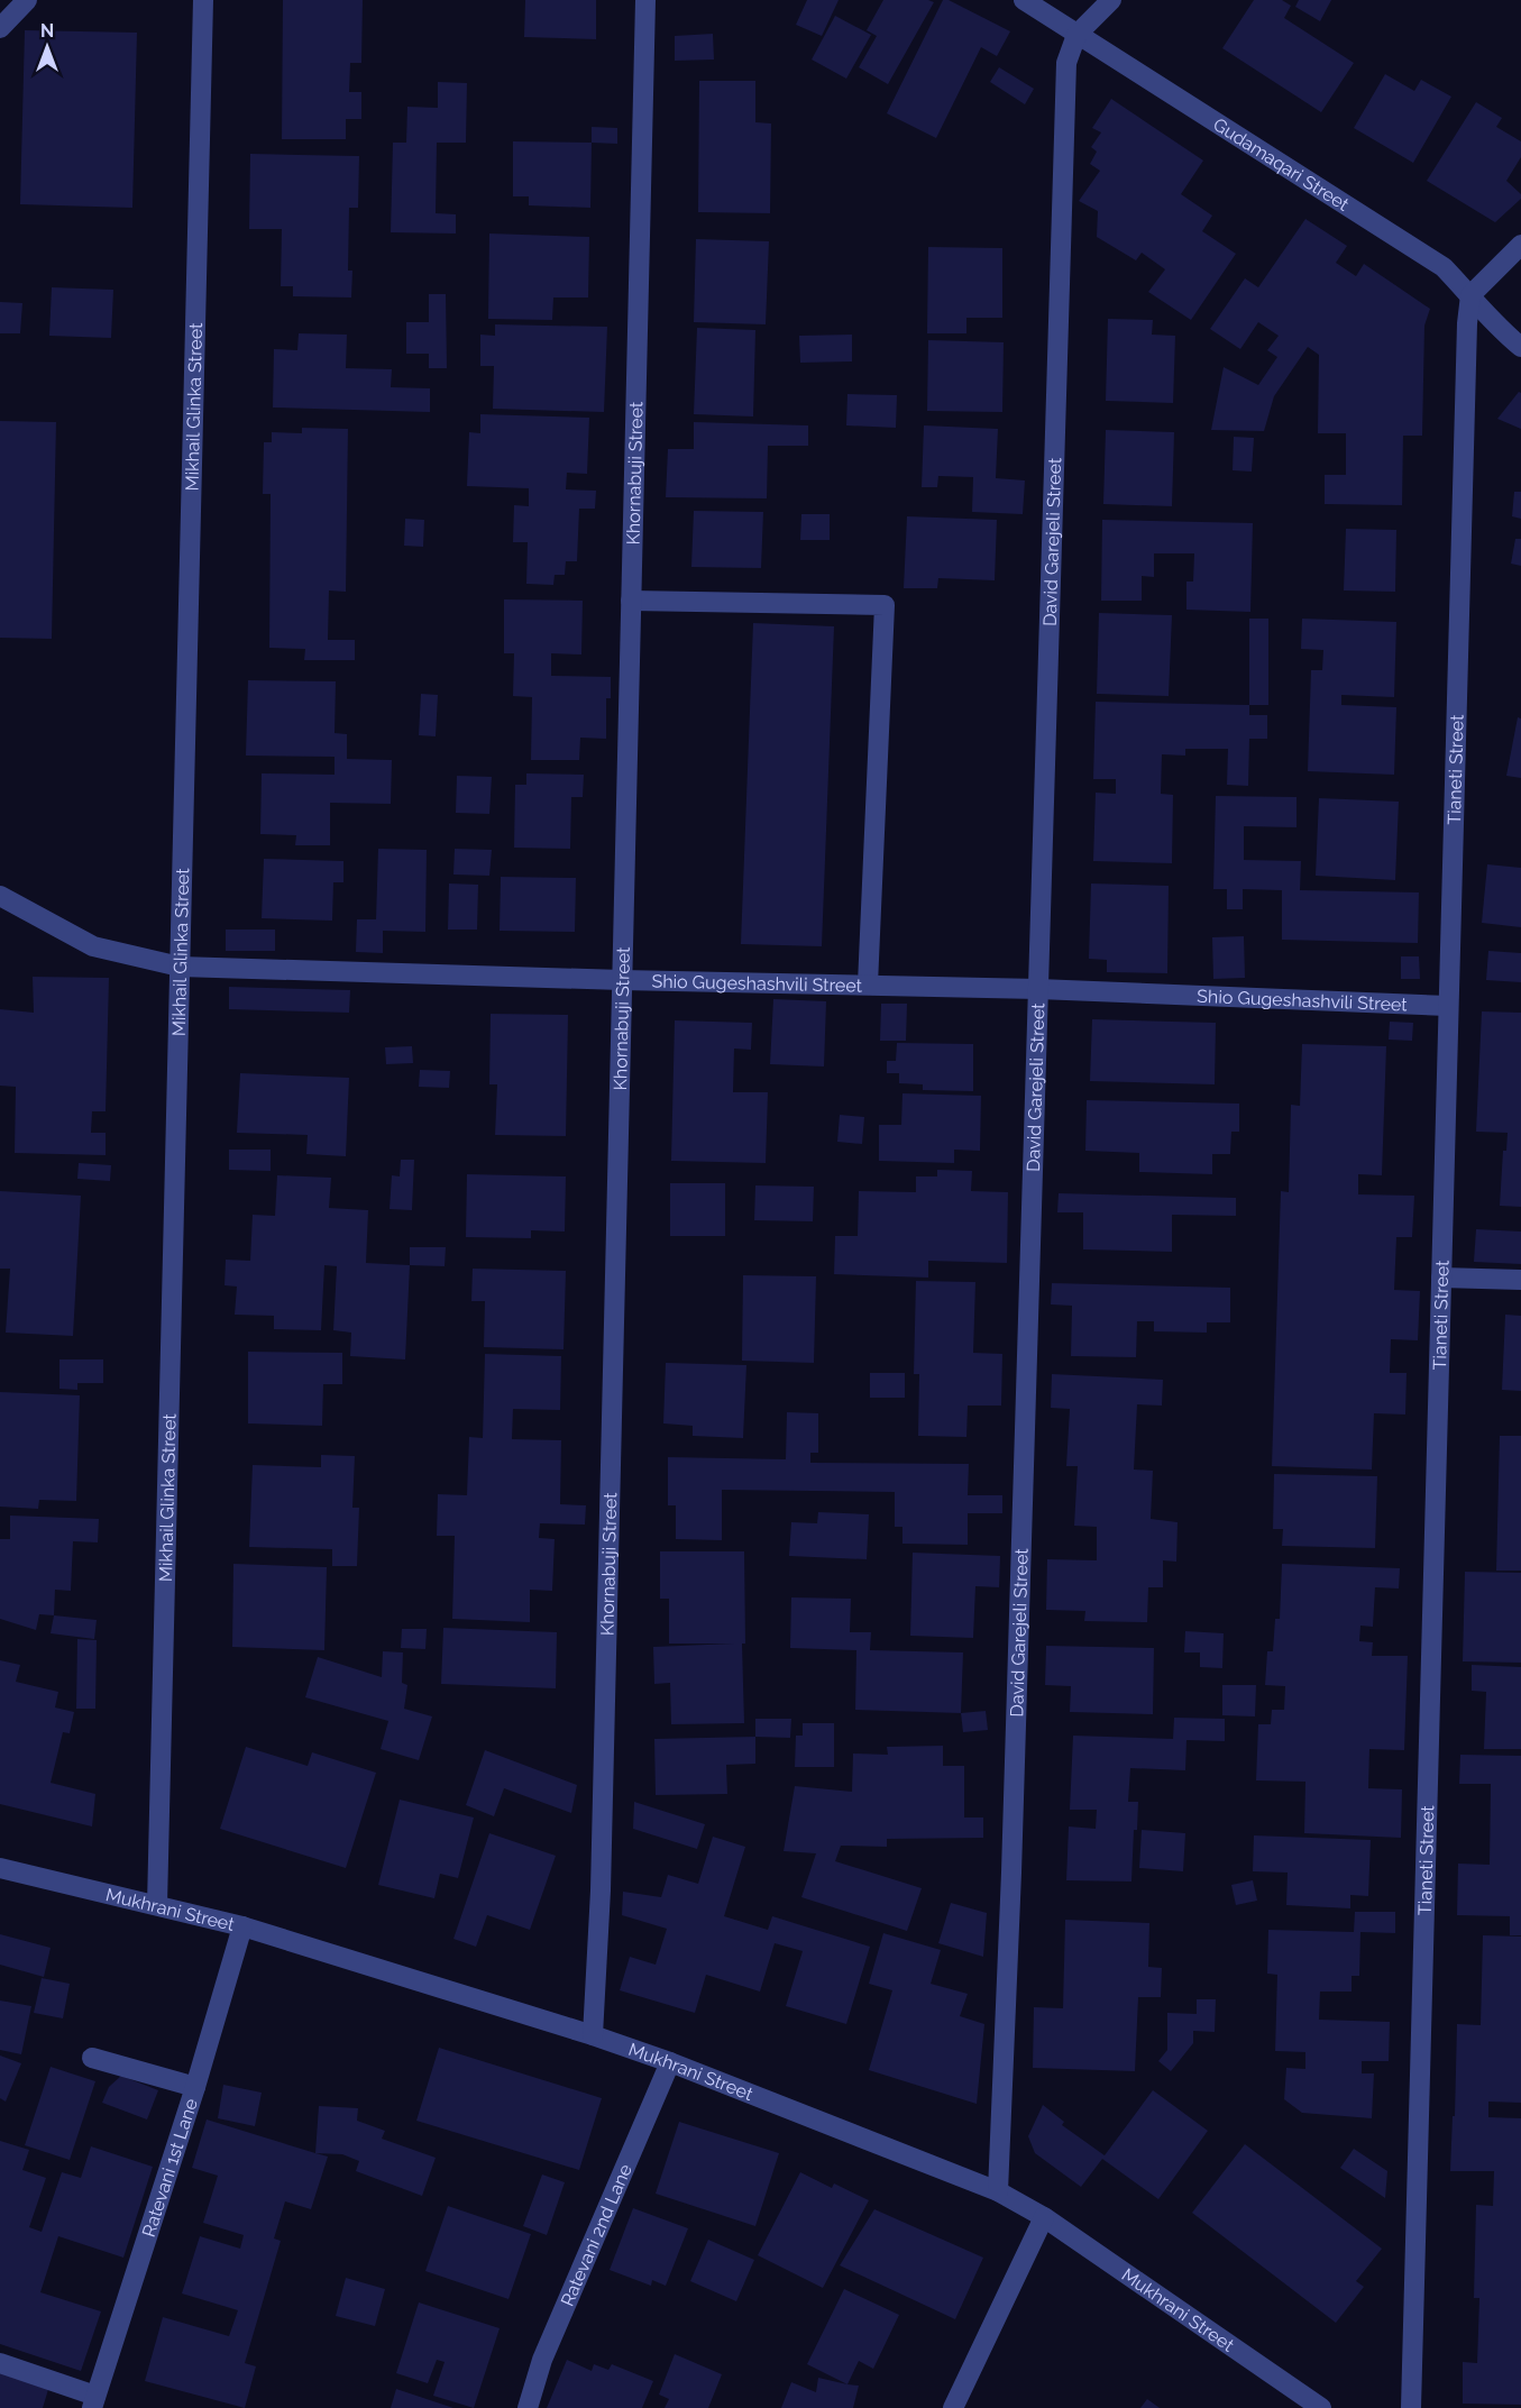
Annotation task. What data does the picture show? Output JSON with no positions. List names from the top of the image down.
{
  "streets": {
    "street": [
      "Gudamaqari Street",
      "Mikhail Glinka Street",
      "Khornabuji Street",
      "David Garejeli Street",
      "Tianeti Street",
      "Shio Gugeshashvili Street",
      "Mukhrani Street",
      "Ratevani 1st Lane",
      "Ratevani 2nd Lane"
    ]
  },
  "crossings": [
    ["Gudamaqari Street", "David Garejeli Street"],
    ["Gudamaqari Street", "Tianeti Street"],
    ["Mikhail Glinka Street", "Shio Gugeshashvili Street"],
    ["Mikhail Glinka Street", "Mukhrani Street"],
    ["Khornabuji Street", "Shio Gugeshashvili Street"],
    ["Khornabuji Street", "Mukhrani Street"],
    ["David Garejeli Street", "Shio Gugeshashvili Street"],
    ["David Garejeli Street", "Mukhrani Street"],
    ["Tianeti Street", "Shio Gugeshashvili Street"],
    ["Mukhrani Street", "Ratevani 1st Lane"],
    ["Mukhrani Street", "Ratevani 2nd Lane"]
  ],
  "north": "top"
}
